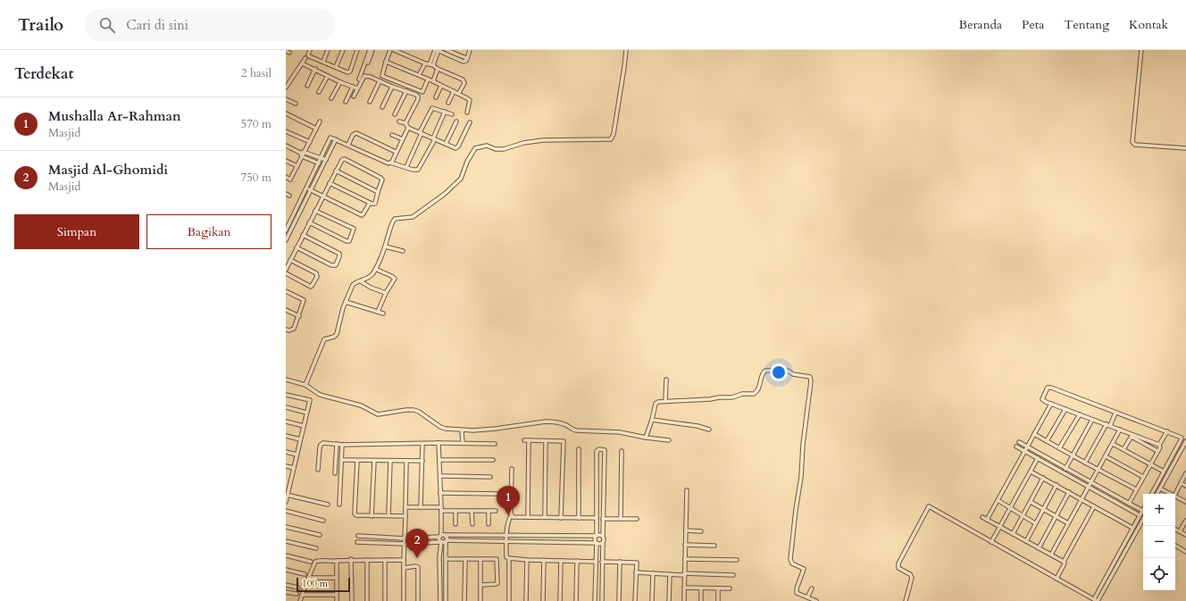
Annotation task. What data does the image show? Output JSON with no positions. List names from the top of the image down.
{
  "scale_bar": "100 m",
  "page": {
    "header": "Trailo",
    "search": "Cari di sini",
    "nav": [
      "Beranda",
      "Peta",
      "Tentang",
      "Kontak"
    ],
    "heading": ["Terdekat", "2 hasil"],
    "list": [
      {
        "mark": "1",
        "name": "Mushalla Ar-Rahman",
        "note": "Masjid",
        "value": "570 m"
      },
      {
        "mark": "2",
        "name": "Masjid Al-Ghomidi",
        "note": "Masjid",
        "value": "750 m"
      }
    ],
    "buttons": ["Simpan", "Bagikan"],
    "pins": ["1", "2"],
    "map_buttons": ["+", "−"],
    "scale": "100 m"
  }
}
